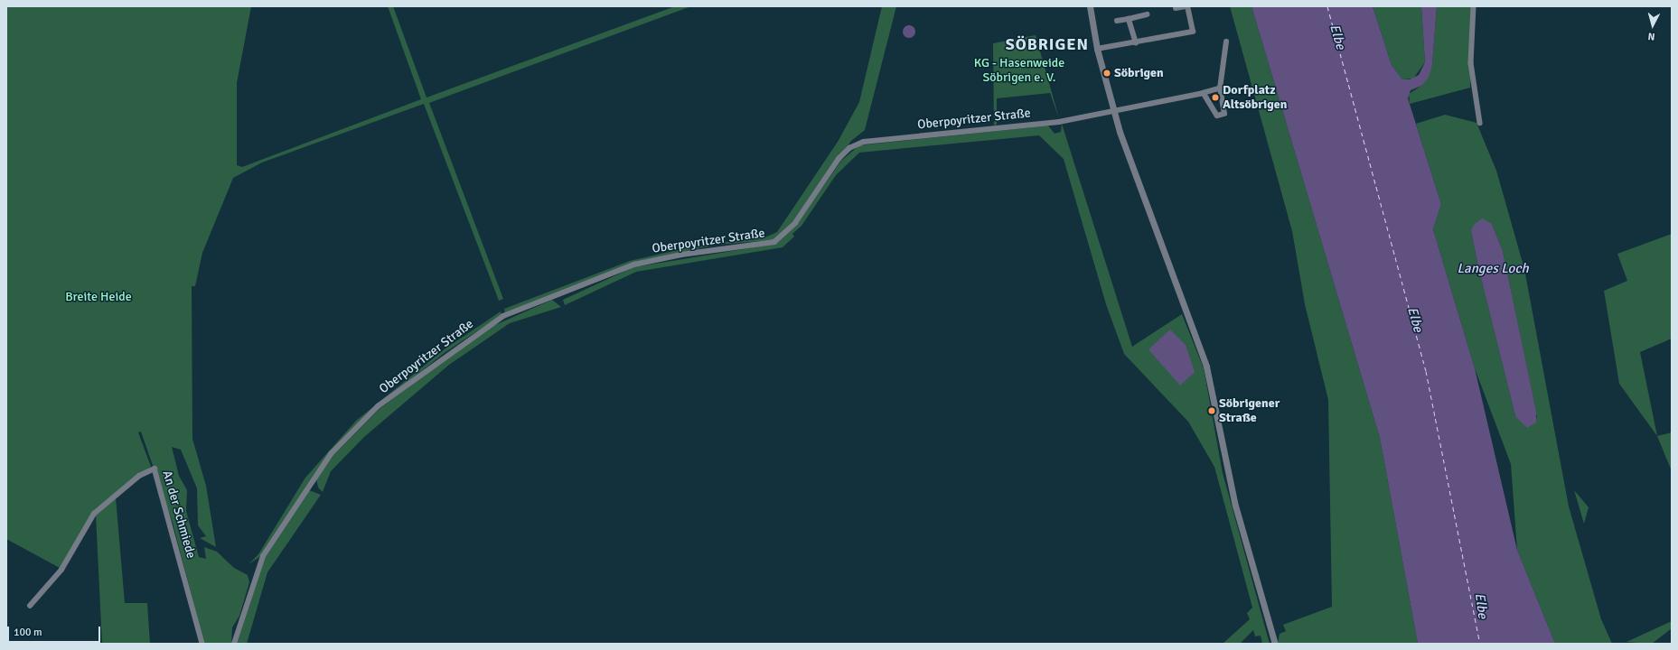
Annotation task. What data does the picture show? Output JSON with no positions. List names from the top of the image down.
{
  "streets": {
    "street": ["Oberpoyritzer Straße", "An der Schmiede"]
  },
  "districts": ["SÖBRIGEN"],
  "water": ["Elbe", "Langes Loch"],
  "parks": ["KG - Hasenweide Söbrigen e. V.", "Breite Heide"],
  "places": ["Söbrigen", "Dorfplatz Altsöbrigen", "Söbrigener Straße"],
  "scale_bar": "100 m",
  "north": "bottom"
}
